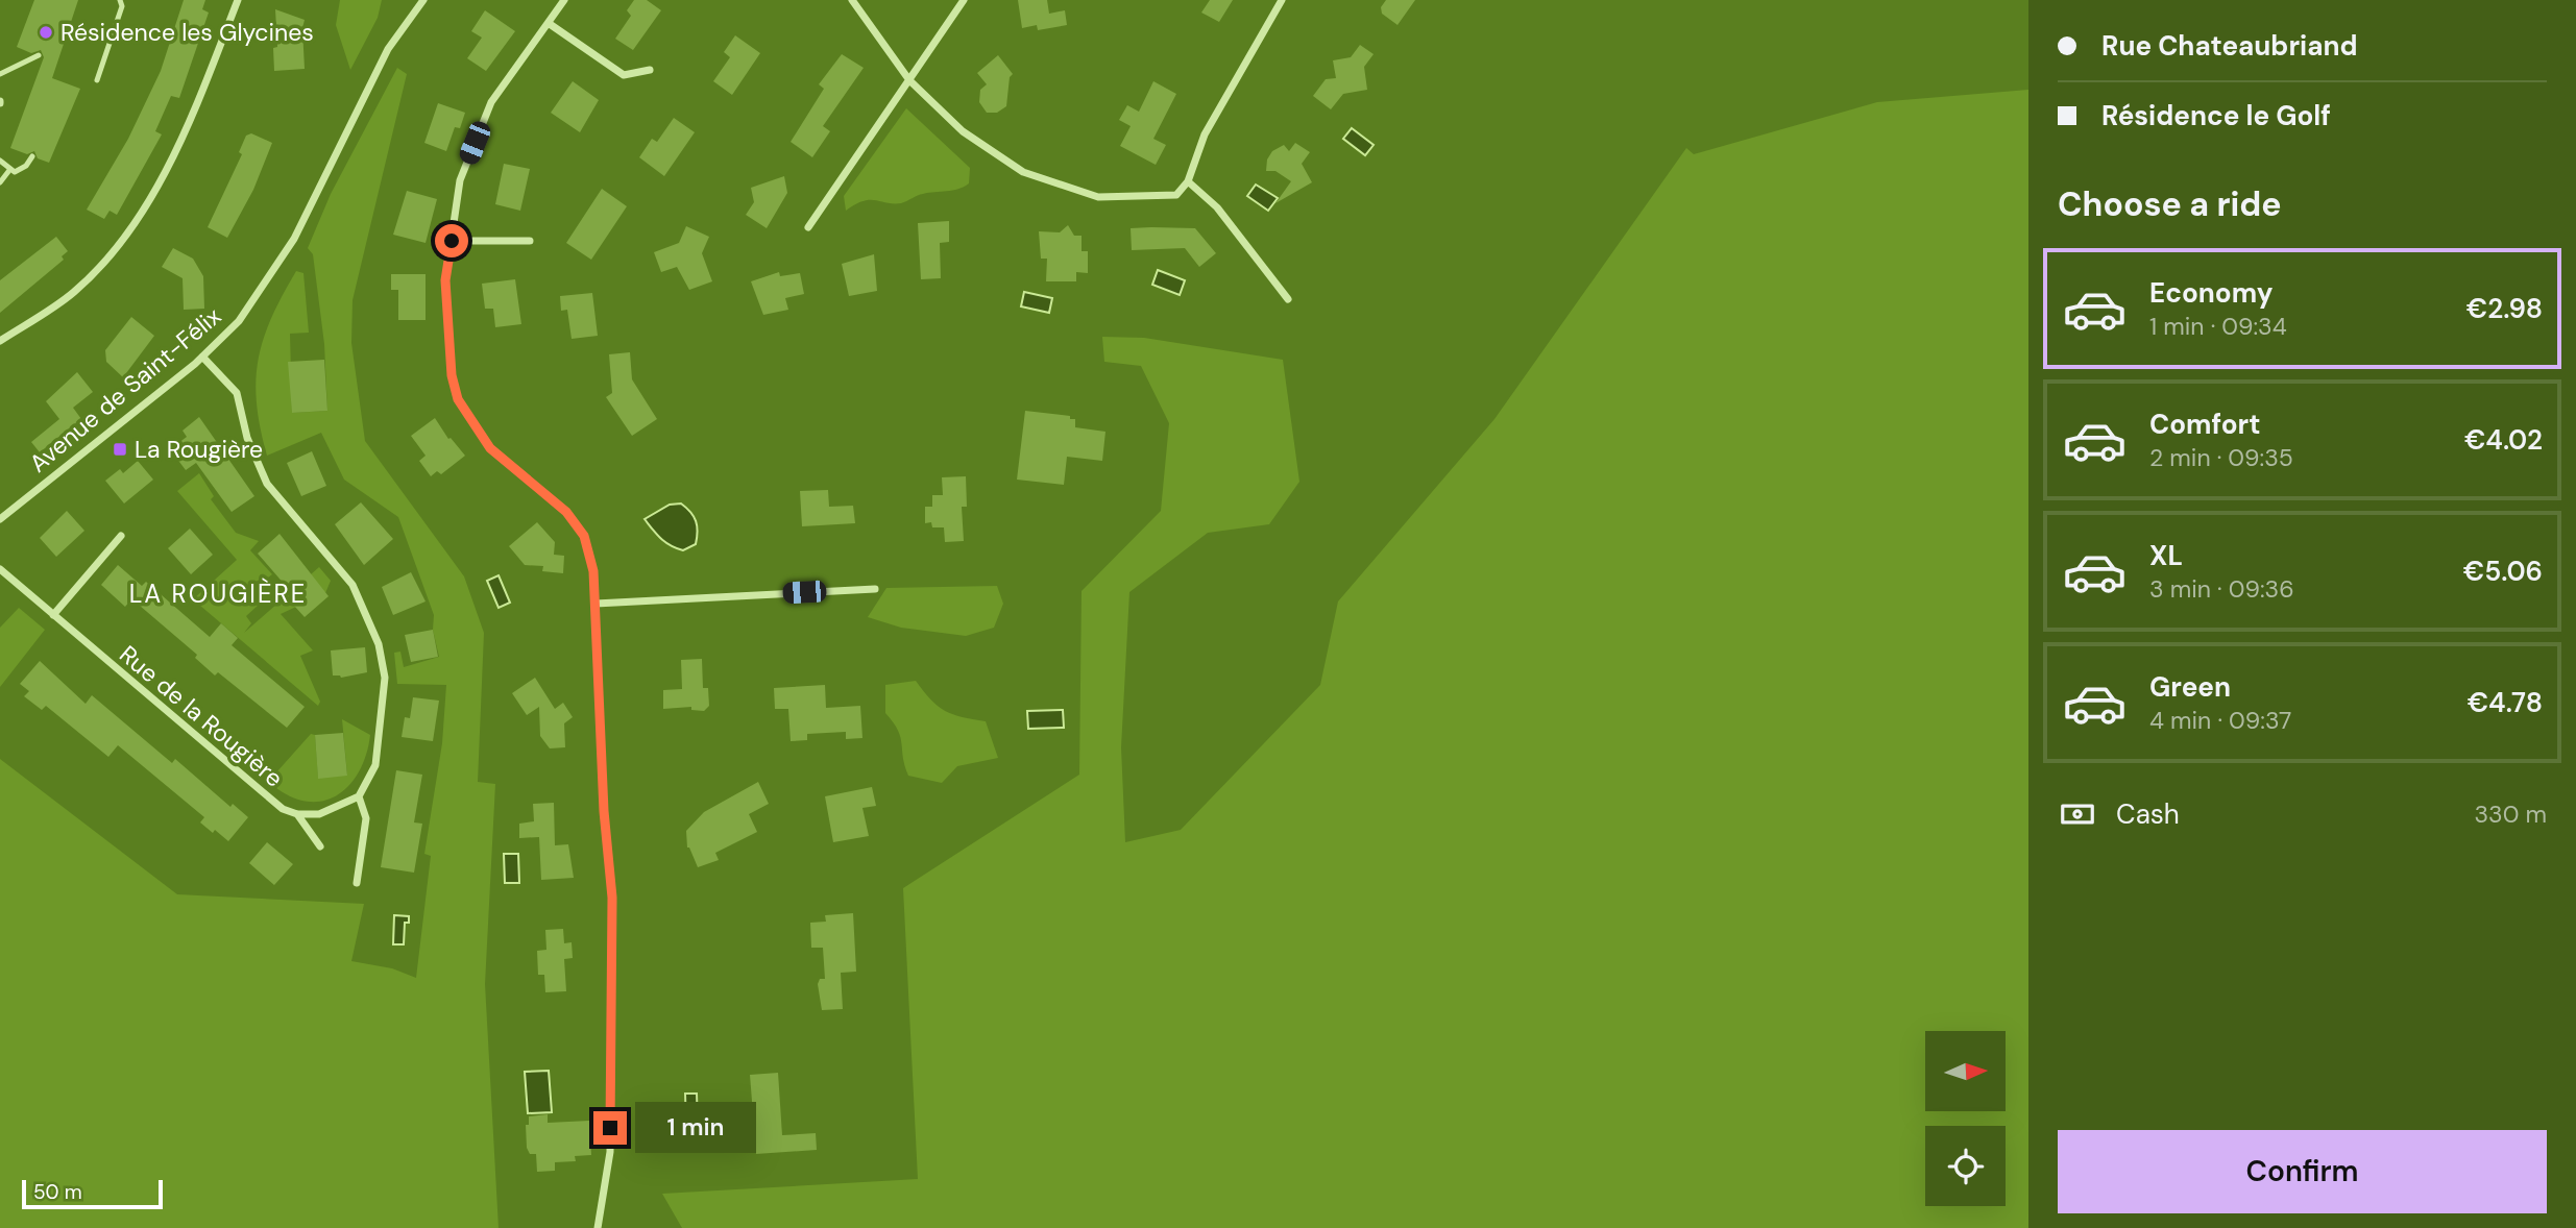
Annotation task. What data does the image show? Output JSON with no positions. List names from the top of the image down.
{
  "streets": {
    "street": ["Avenue de Saint-Félix", "Rue de la Rougière"]
  },
  "districts": ["LA ROUGIÈRE"],
  "places": {
    "other": ["Résidence les Glycines"],
    "transit": ["La Rougière"]
  },
  "scale_bar": "50 m",
  "north": "right",
  "page": {
    "banner": ["Rue Chateaubriand", "Résidence le Golf"],
    "heading": "Choose a ride",
    "list": [
      {
        "name": "Economy",
        "note": "1 min · 09:34",
        "value": "€2.98"
      },
      {
        "name": "Comfort",
        "note": "2 min · 09:35",
        "value": "€4.02"
      },
      {
        "name": "XL",
        "note": "3 min · 09:36",
        "value": "€5.06"
      },
      {
        "name": "Green",
        "note": "4 min · 09:37",
        "value": "€4.78"
      }
    ],
    "pay": ["Cash", "330 m"],
    "bubble": "1 min",
    "buttons": "Confirm",
    "scale": "50 m"
  }
}
